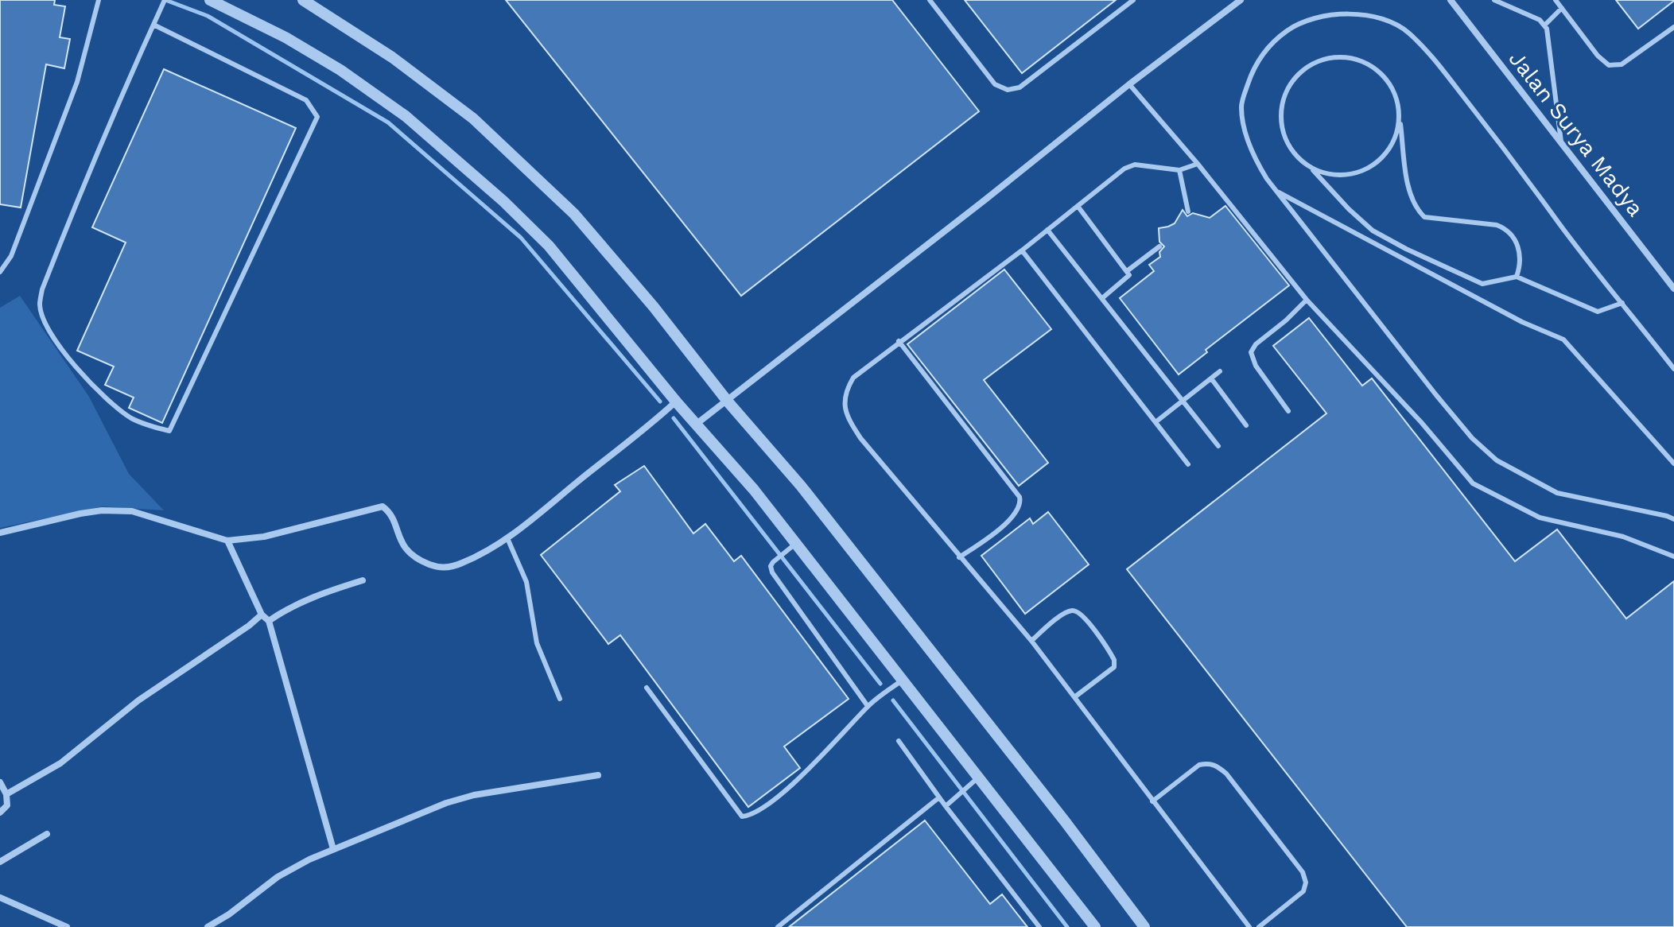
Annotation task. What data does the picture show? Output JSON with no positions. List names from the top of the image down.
{
  "streets": {
    "street": ["Jalan Surya Madya"]
  }
}
